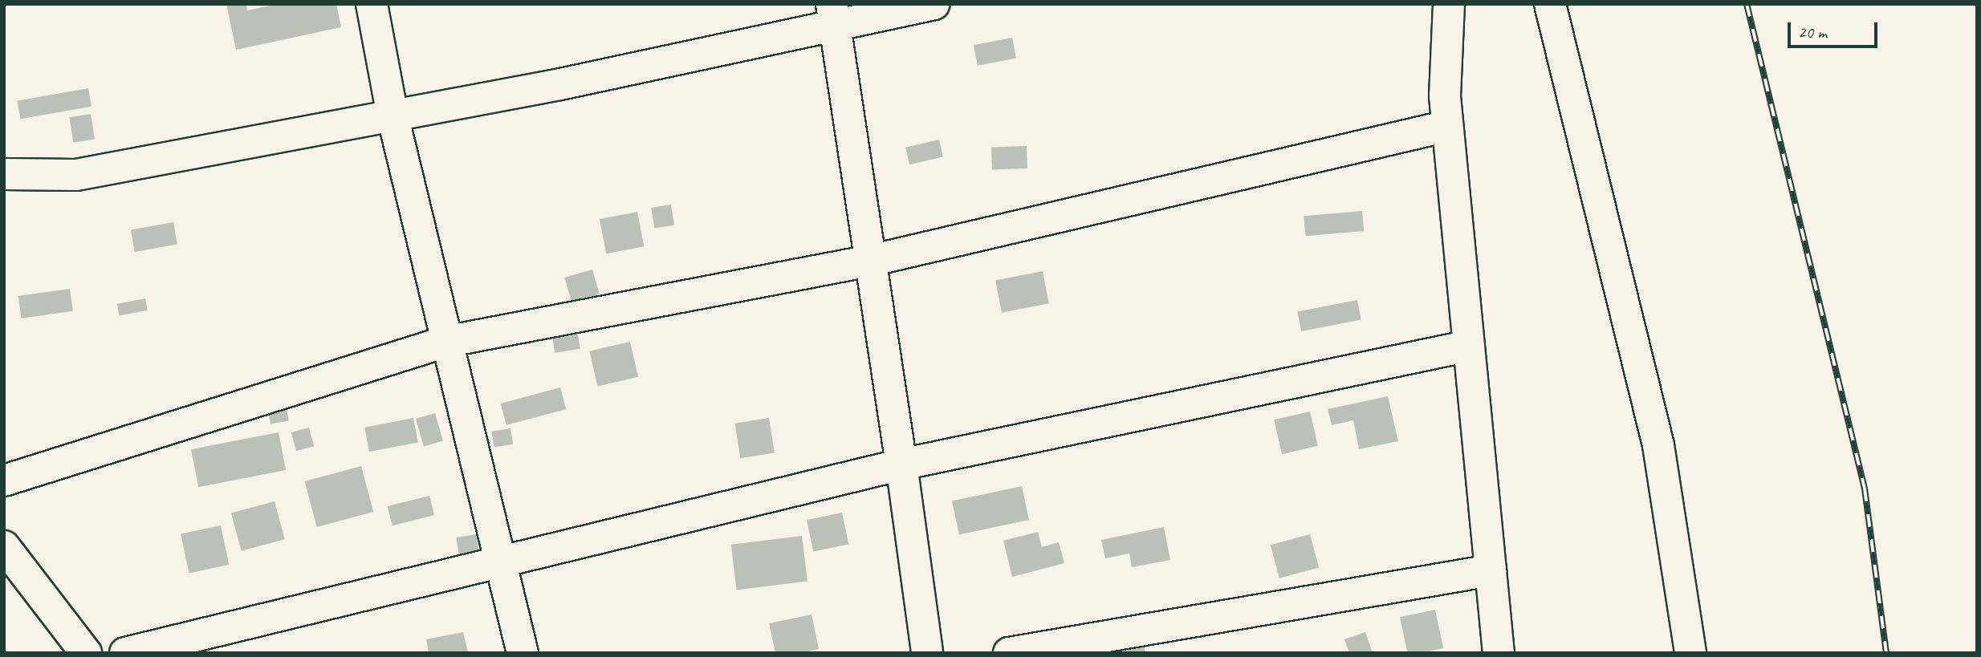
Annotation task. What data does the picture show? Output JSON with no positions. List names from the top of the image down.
{
  "scale_bar": "20 m"
}
